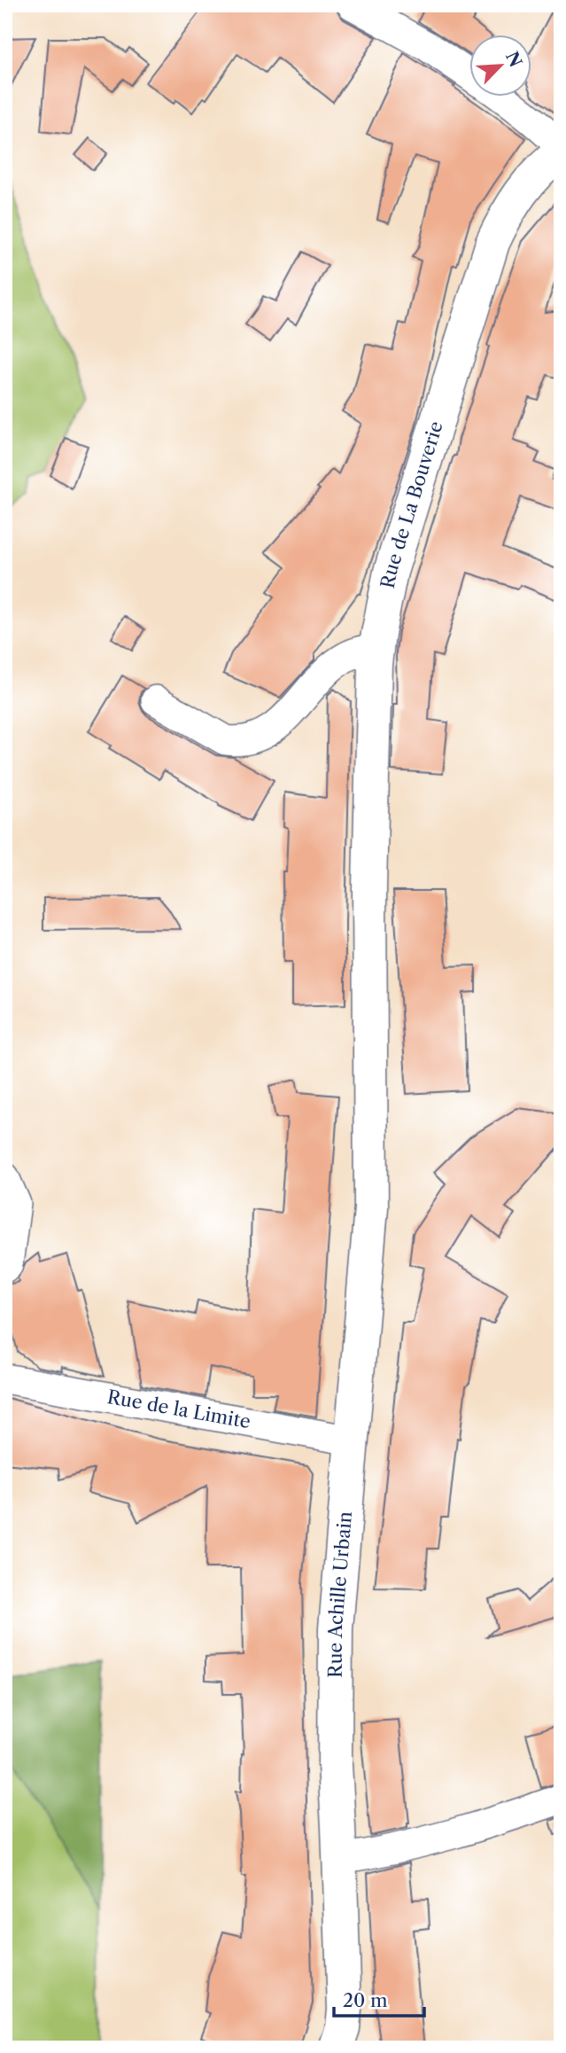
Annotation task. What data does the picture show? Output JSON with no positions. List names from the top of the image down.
{
  "streets": {
    "street": ["Rue de La Bouverie", "Rue de la Limite", "Rue Achille Urbain"]
  },
  "crossings": [
    ["Rue de La Bouverie", "Rue Achille Urbain"],
    ["Rue de la Limite", "Rue Achille Urbain"]
  ],
  "scale_bar": "20 m",
  "north": "top right"
}
